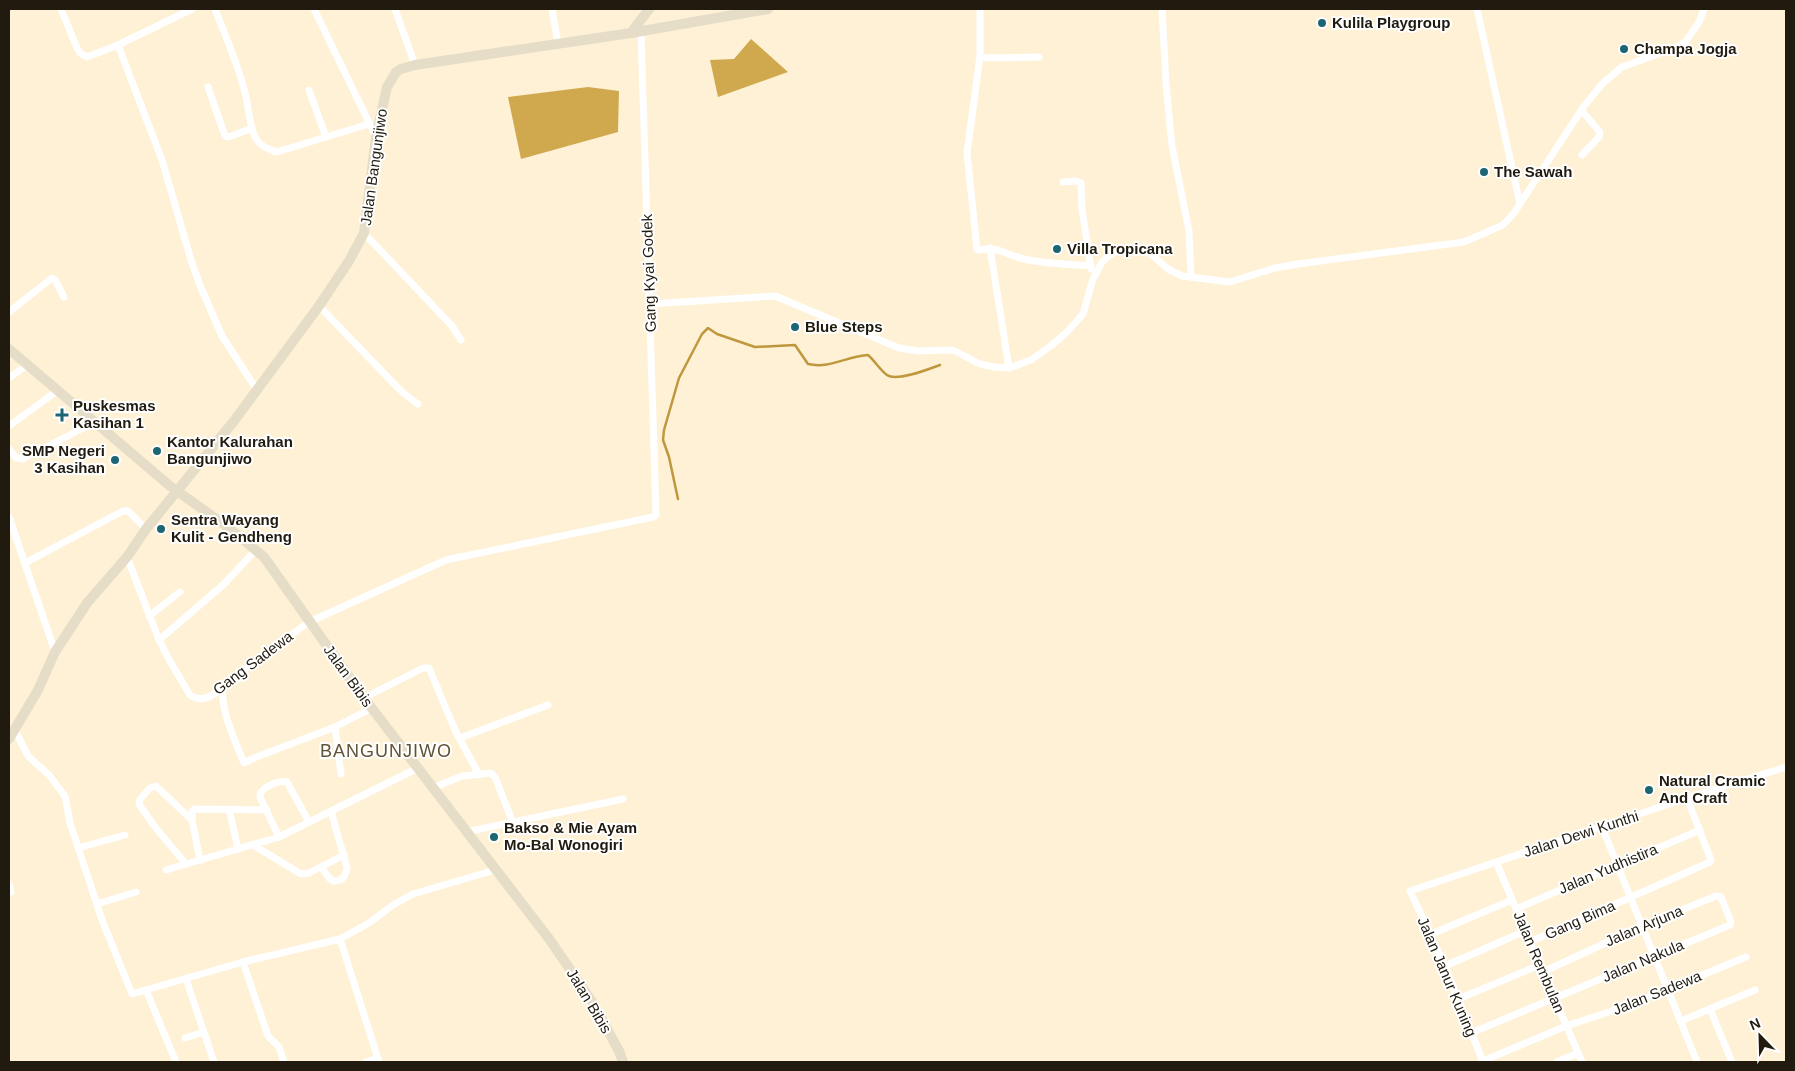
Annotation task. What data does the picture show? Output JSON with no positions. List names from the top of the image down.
{
  "streets": {
    "main road": ["Jalan Bangunjiwo", "Jalan Bibis"],
    "street": [
      "Gang Kyai Godek",
      "Gang Sadewa",
      "Jalan Dewi Kunthi",
      "Jalan Yudhistira",
      "Gang Bima",
      "Jalan Arjuna",
      "Jalan Nakula",
      "Jalan Rembulan",
      "Jalan Janur Kuning",
      "Jalan Sadewa"
    ]
  },
  "crossings": [
    ["Jalan Bangunjiwo", "Gang Kyai Godek"],
    ["Jalan Bangunjiwo", "Jalan Bibis"],
    ["Gang Kyai Godek", "Gang Sadewa"],
    ["Gang Sadewa", "Jalan Bibis"],
    ["Jalan Dewi Kunthi", "Jalan Rembulan"],
    ["Jalan Dewi Kunthi", "Jalan Janur Kuning"],
    ["Jalan Yudhistira", "Gang Bima"],
    ["Jalan Yudhistira", "Jalan Rembulan"],
    ["Gang Bima", "Jalan Rembulan"],
    ["Jalan Arjuna", "Jalan Nakula"],
    ["Jalan Arjuna", "Jalan Rembulan"],
    ["Jalan Arjuna", "Jalan Janur Kuning"],
    ["Jalan Nakula", "Jalan Rembulan"],
    ["Jalan Nakula", "Jalan Janur Kuning"],
    ["Jalan Rembulan", "Jalan Sadewa"],
    ["Jalan Janur Kuning", "Jalan Sadewa"]
  ],
  "districts": ["BANGUNJIWO"],
  "places": {
    "other": [
      "Kulila Playgroup",
      "Champa Jogja",
      "The Sawah",
      "Villa Tropicana",
      "Blue Steps",
      "Kantor Kalurahan Bangunjiwo",
      "SMP Negeri 3 Kasihan",
      "Sentra Wayang Kulit - Gendheng",
      "Natural Cramic And Craft",
      "Bakso & Mie Ayam Mo-Bal Wonogiri"
    ],
    "health": ["Puskesmas Kasihan 1"]
  },
  "north": "top left"
}
